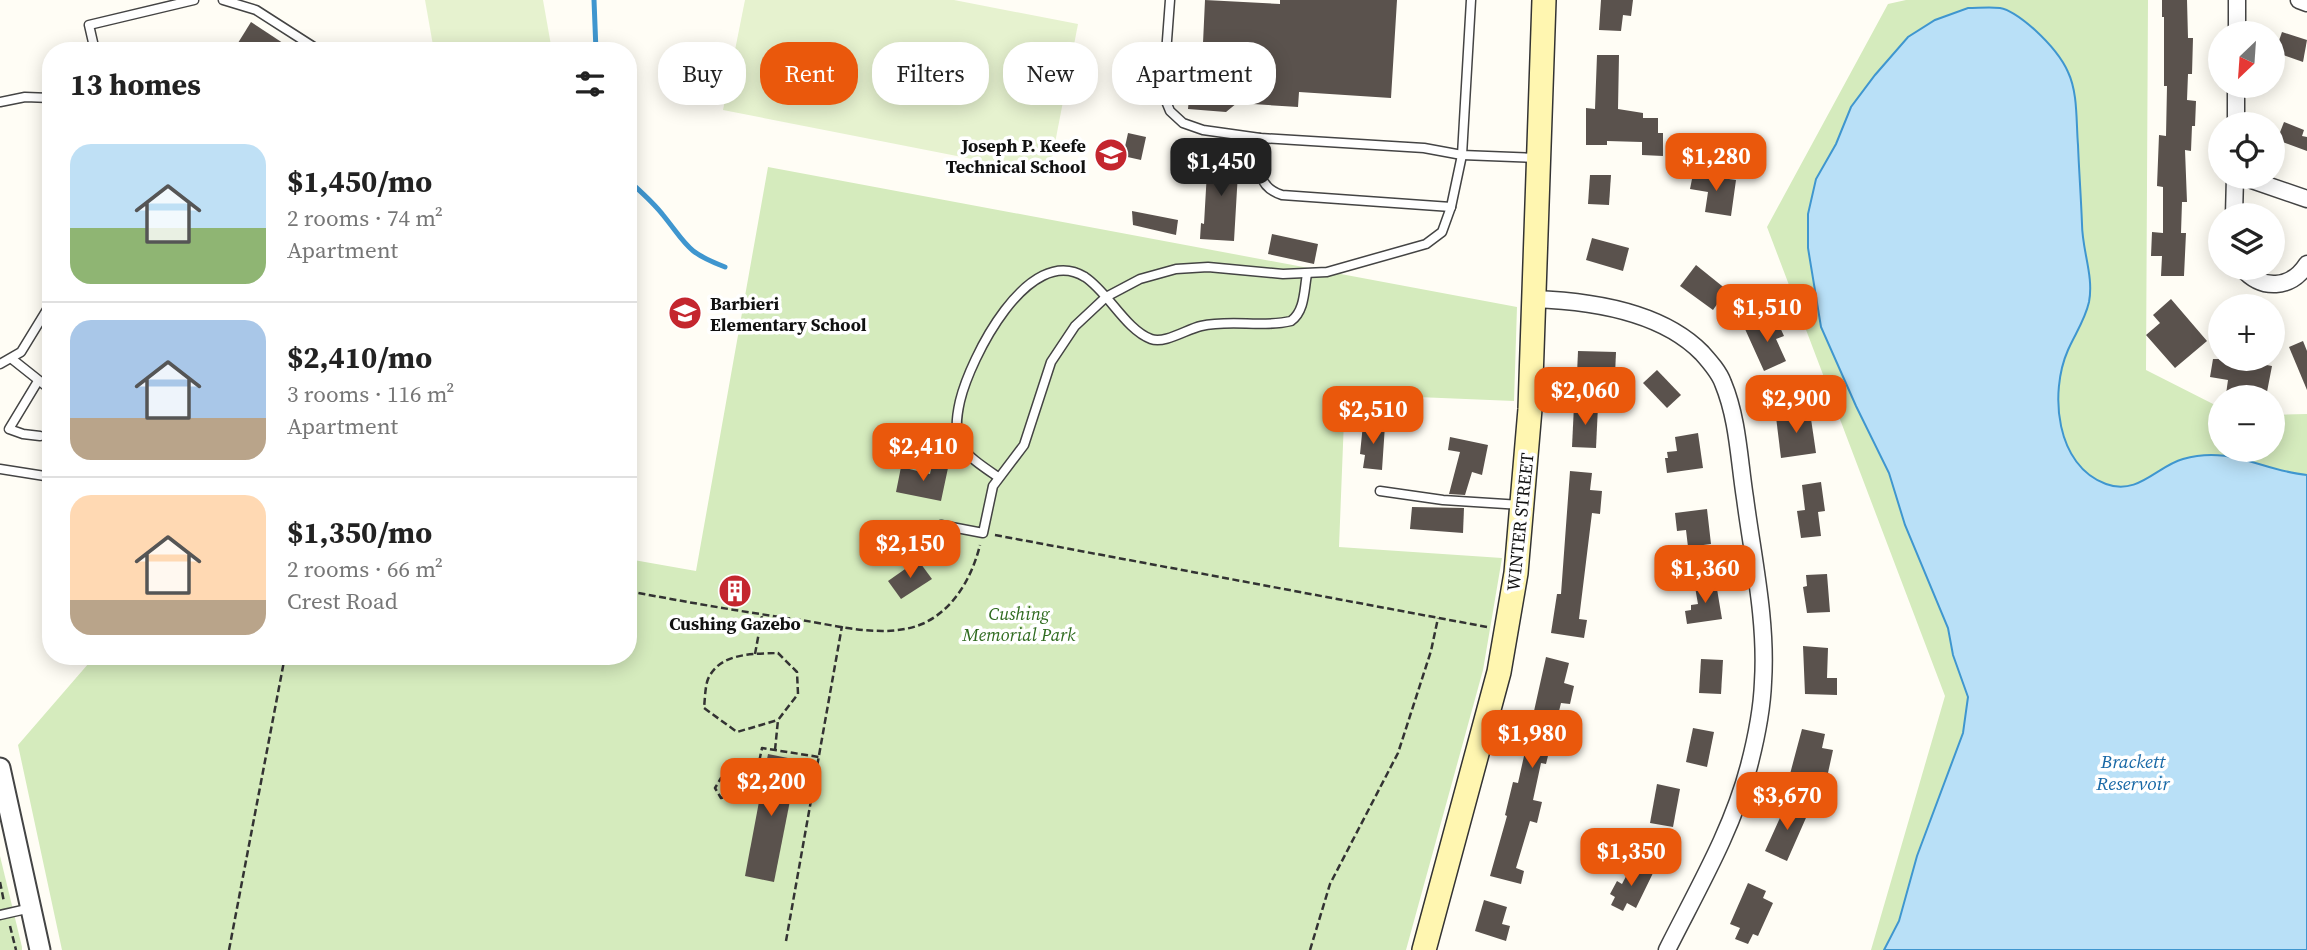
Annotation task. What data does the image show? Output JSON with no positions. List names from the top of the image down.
{
  "streets": {
    "main road": ["WINTER STREET"]
  },
  "water": ["Brackett Reservoir"],
  "parks": ["Cushing Memorial Park"],
  "places": {
    "school or university": ["Joseph P. Keefe Technical School", "Barbieri Elementary School"],
    "building": ["Cushing Gazebo"]
  },
  "north": "bottom left",
  "page": {
    "map_buttons": ["+", "−"],
    "chip": [
      "Buy",
      "Rent",
      "Filters",
      "New",
      "Apartment"
    ],
    "heading": "13 homes",
    "list": [
      {
        "name": "$1,450/mo",
        "note": "2 rooms · 74 m² · Apartment"
      },
      {
        "name": "$2,410/mo",
        "note": "3 rooms · 116 m² · Apartment"
      },
      {
        "name": "$1,350/mo",
        "note": "2 rooms · 66 m² · Crest Road"
      }
    ],
    "price": [
      "$1,280",
      "$1,450",
      "$1,510",
      "$2,060",
      "$2,900",
      "$2,510",
      "$2,410",
      "$2,150",
      "$1,360",
      "$1,980",
      "$2,200",
      "$3,670",
      "$1,350"
    ]
  }
}
